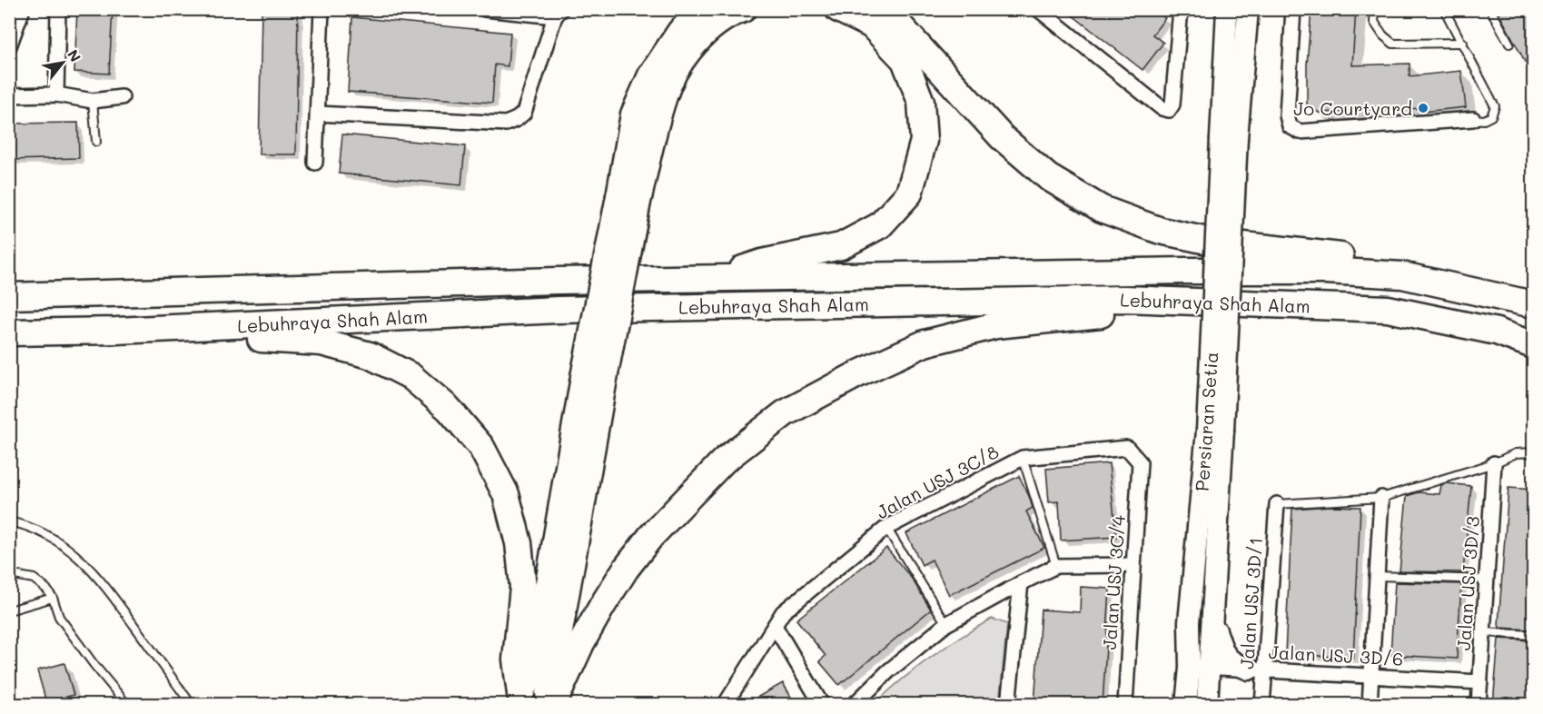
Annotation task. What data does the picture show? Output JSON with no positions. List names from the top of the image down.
{
  "streets": {
    "highway": ["Lebuhraya Shah Alam"],
    "main road": ["Persiaran Setia"],
    "street": [
      "Jalan USJ 3C/8",
      "Jalan USJ 3C/4",
      "Jalan USJ 3D/3",
      "Jalan USJ 3D/1",
      "Jalan USJ 3D/6"
    ]
  },
  "crossings": [
    ["Persiaran Setia", "Jalan USJ 3D/6"],
    ["Jalan USJ 3C/8", "Jalan USJ 3C/4"],
    ["Jalan USJ 3D/3", "Jalan USJ 3D/6"],
    ["Jalan USJ 3D/1", "Jalan USJ 3D/6"]
  ],
  "places": ["Jo Courtyard"],
  "north": "top right"
}
